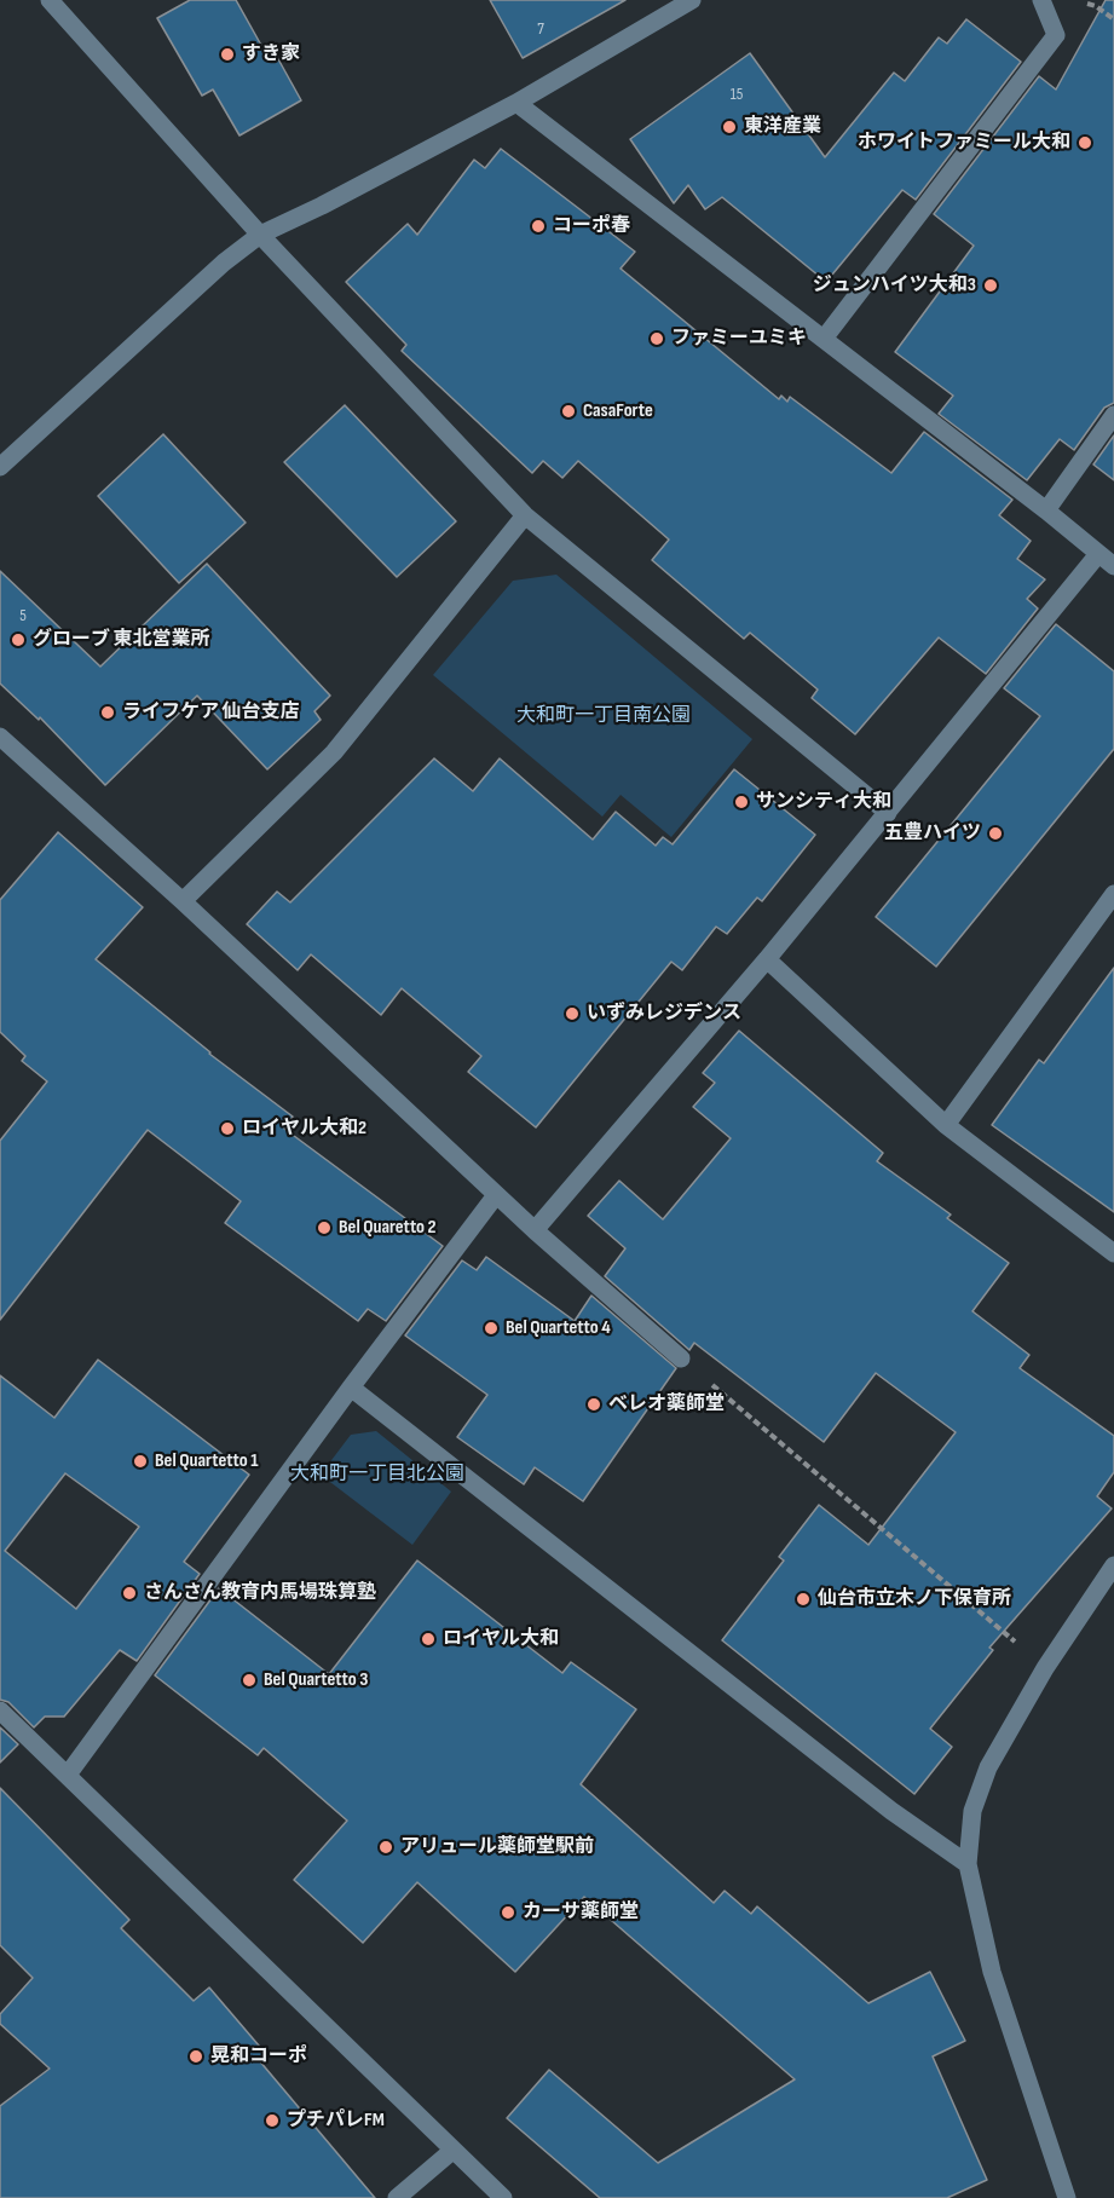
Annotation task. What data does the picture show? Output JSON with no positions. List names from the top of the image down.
{
  "parks": ["大和町一丁目南公園", "大和町一丁目北公園"],
  "places": [
    "すき家",
    "東洋産業",
    "ホワイトファミール大和",
    "コーポ春",
    "ジュンハイツ大和3",
    "ファミーユミキ",
    "CasaForte",
    "グローブ 東北営業所",
    "ライフケア 仙台支店",
    "サンシティ大和",
    "五豊ハイツ",
    "いずみレジデンス",
    "ロイヤル大和2",
    "Bel Quaretto 2",
    "Bel Quartetto 4",
    "ベレオ薬師堂",
    "Bel Quartetto 1",
    "さんさん教育内馬場珠算塾",
    "仙台市立木ノ下保育所",
    "ロイヤル大和",
    "Bel Quartetto 3",
    "アリュール薬師堂駅前",
    "カーサ薬師堂",
    "晃和コーポ",
    "プチパレFM"
  ],
  "house_numbers": ["7", "15", "5"]
}
